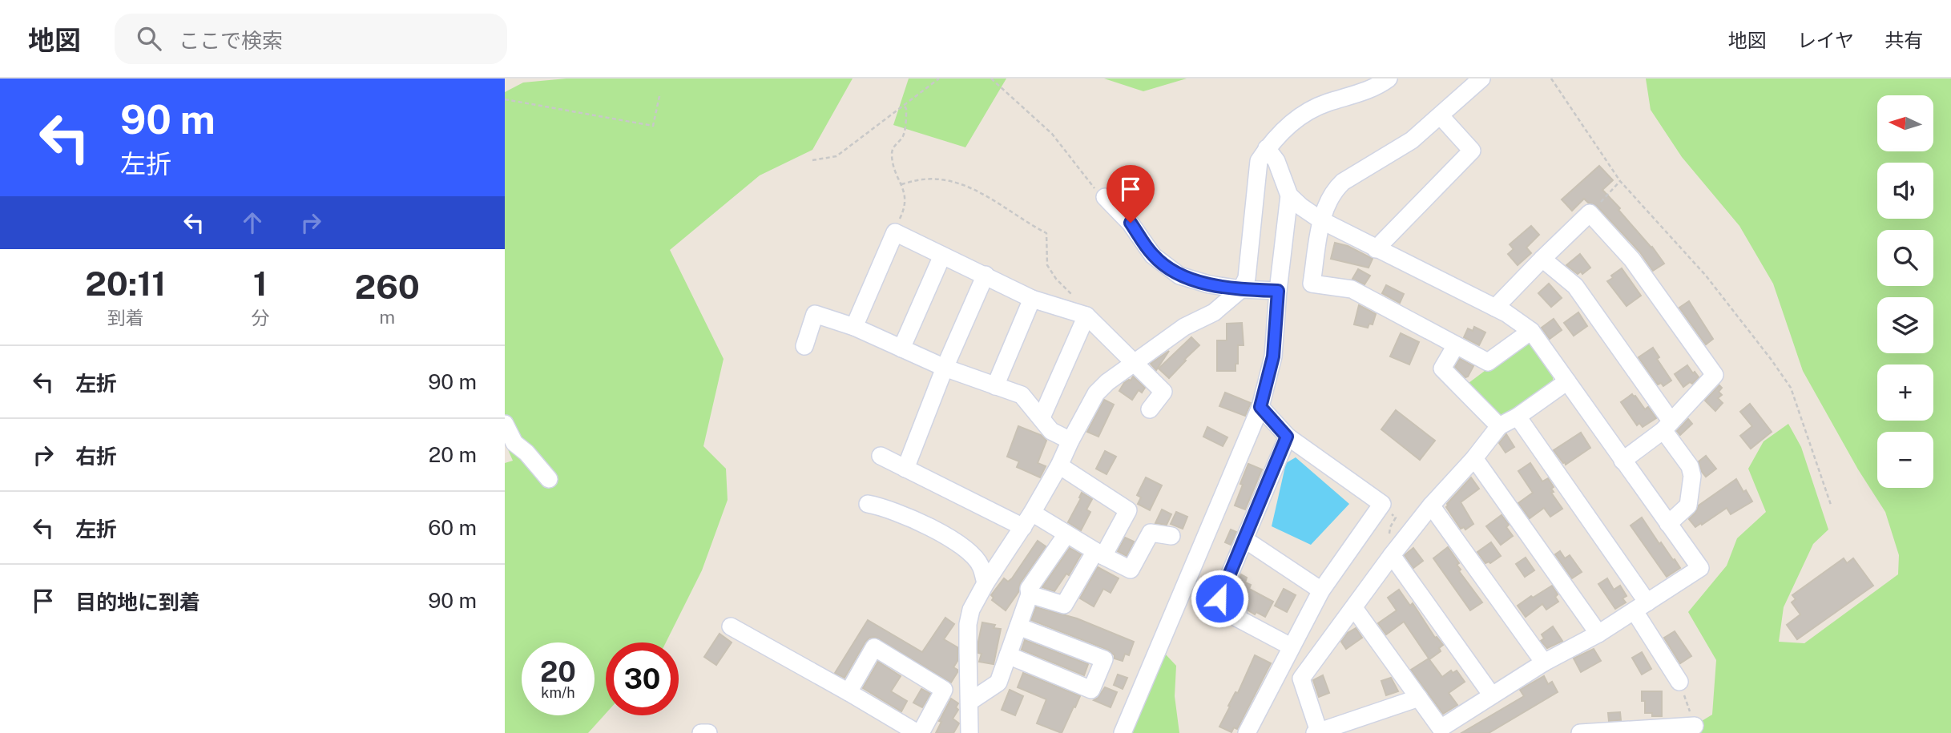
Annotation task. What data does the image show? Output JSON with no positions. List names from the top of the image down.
{
  "north": "left",
  "page": {
    "header": "地図",
    "search": "ここで検索",
    "nav": ["地図", "レイヤ", "共有"],
    "turn": ["90 m", "左折"],
    "map_buttons": ["+", "−"],
    "eta": [
      "20:11",
      "到着",
      "1",
      "分",
      "260",
      "m"
    ],
    "list": [
      {
        "name": "左折",
        "value": "90 m"
      },
      {
        "name": "右折",
        "value": "20 m"
      },
      {
        "name": "左折",
        "value": "60 m"
      },
      {
        "name": "目的地に到着",
        "value": "90 m"
      }
    ],
    "speed": "20 km/h",
    "limit": "30"
  }
}
